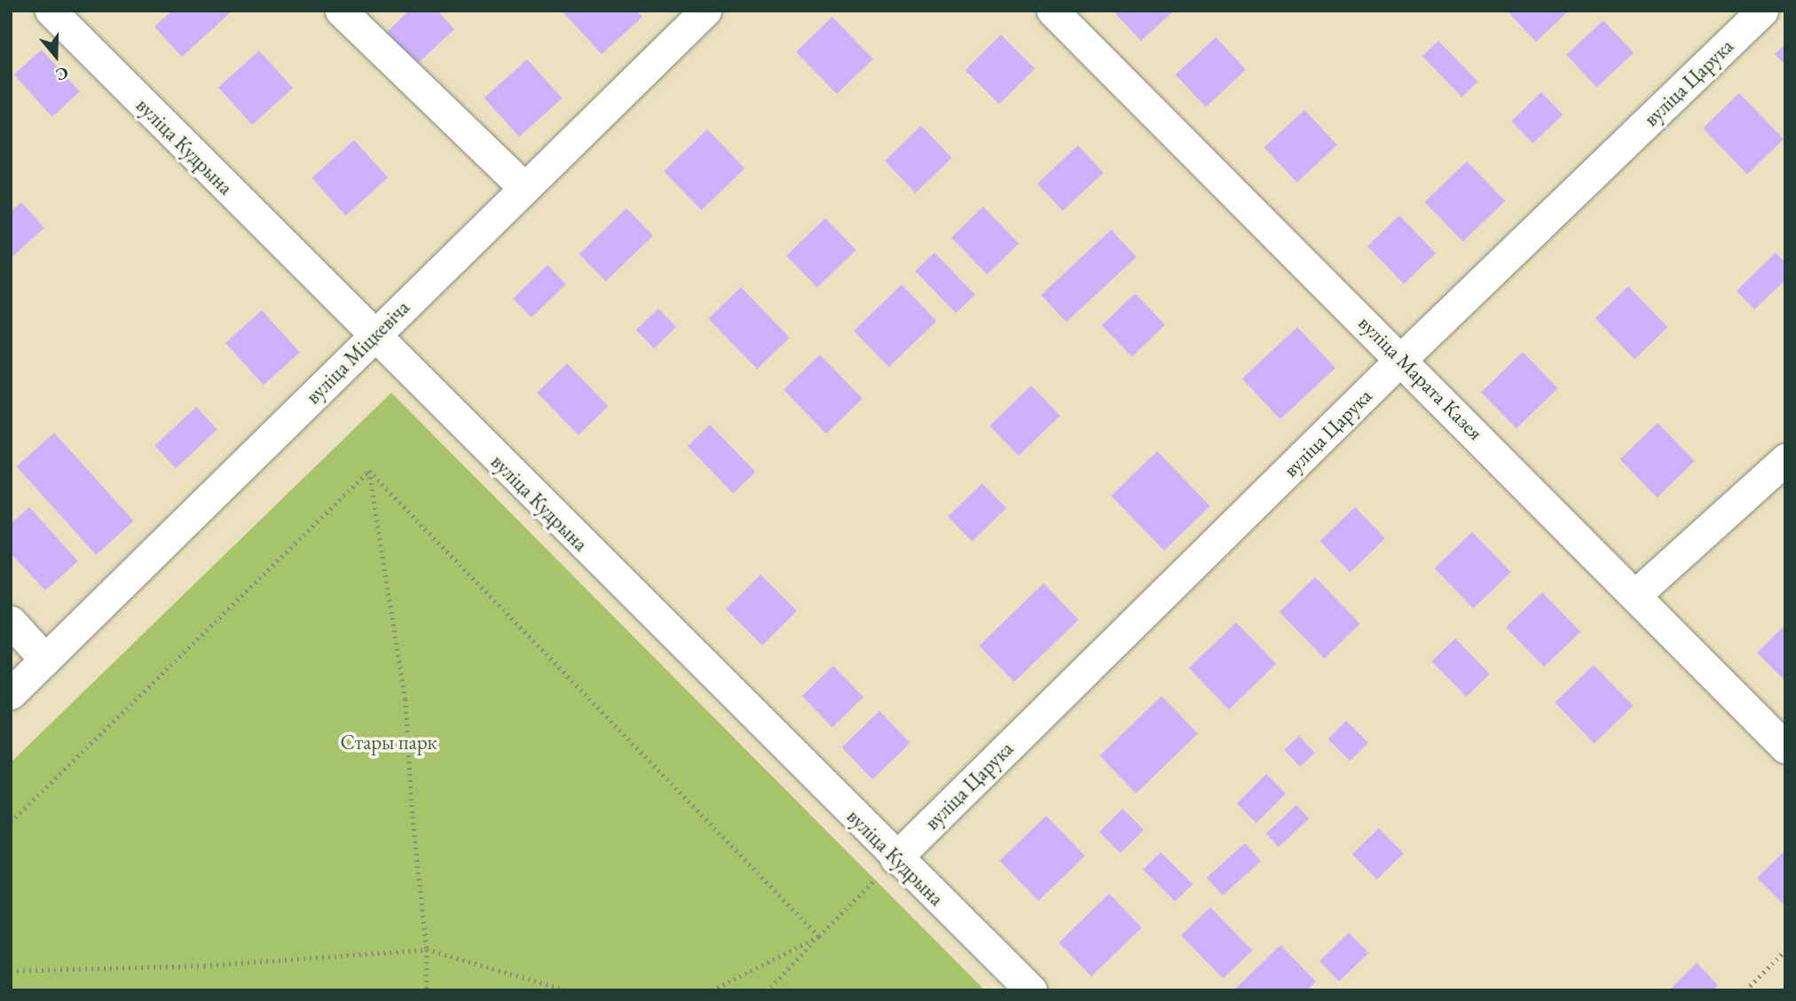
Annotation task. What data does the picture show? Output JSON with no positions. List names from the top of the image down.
{
  "streets": {
    "street": [
      "вуліца Царука",
      "вуліца Кудрына",
      "вуліца Міцкевіча",
      "вуліца Марата Казея"
    ]
  },
  "crossings": [
    ["вуліца Царука", "вуліца Кудрына"],
    ["вуліца Царука", "вуліца Марата Казея"],
    ["вуліца Кудрына", "вуліца Міцкевіча"]
  ],
  "parks": ["Стары парк"],
  "north": "bottom"
}
